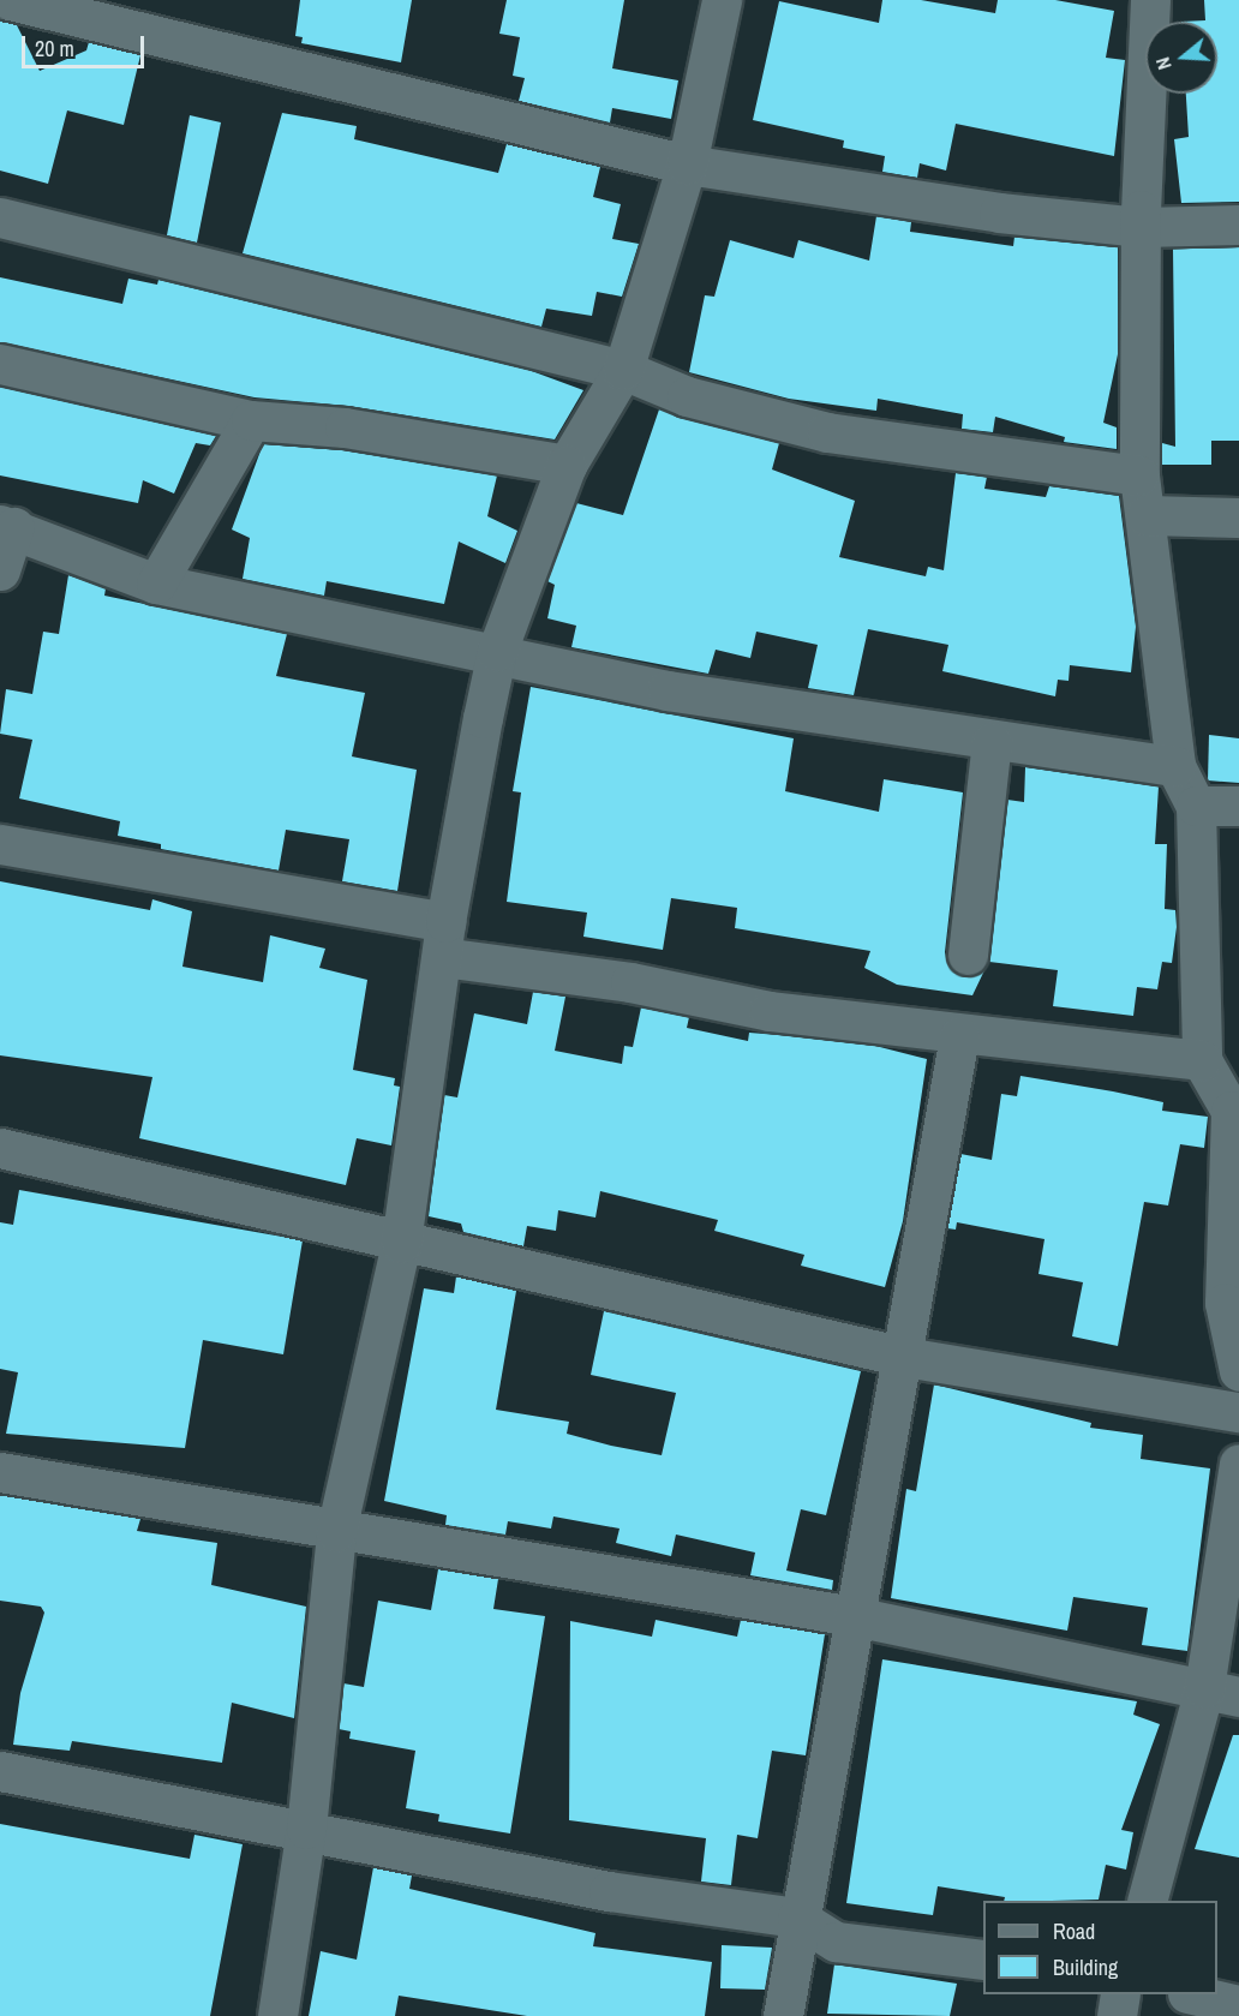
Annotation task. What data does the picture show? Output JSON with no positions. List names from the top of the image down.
{
  "legend": ["Road", "Building"],
  "scale_bar": "20 m",
  "north": "left"
}
